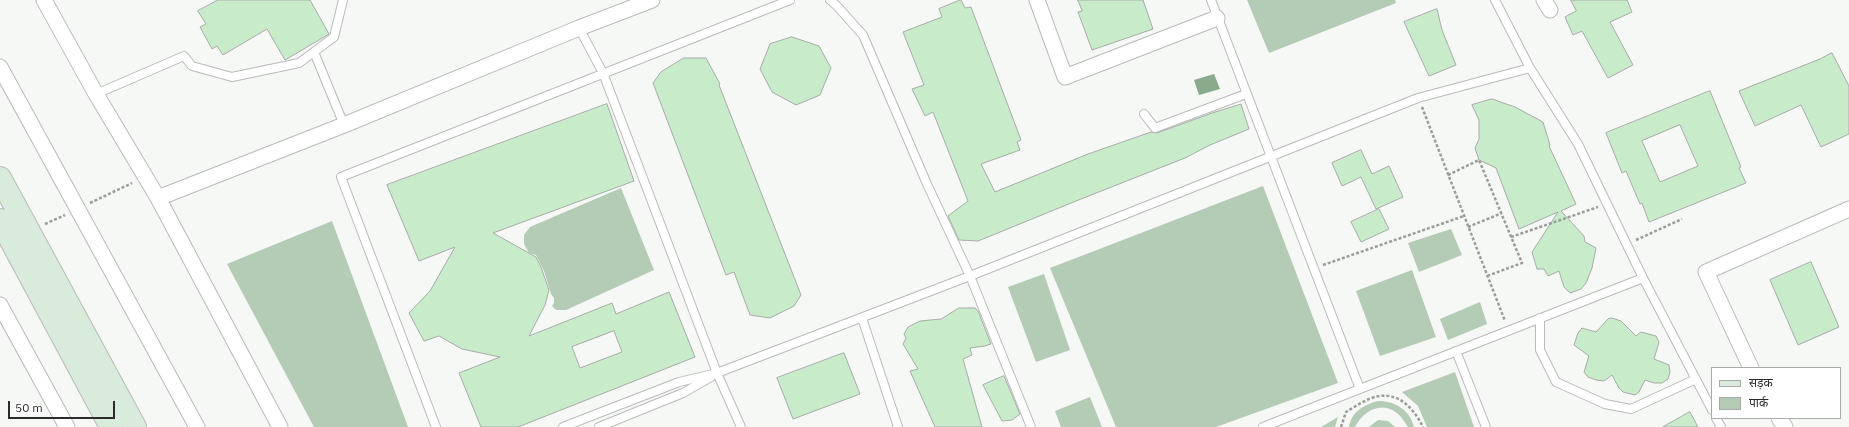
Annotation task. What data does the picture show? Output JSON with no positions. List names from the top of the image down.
{
  "legend": ["सड़क", "पार्क"],
  "scale_bar": "50 m"
}
